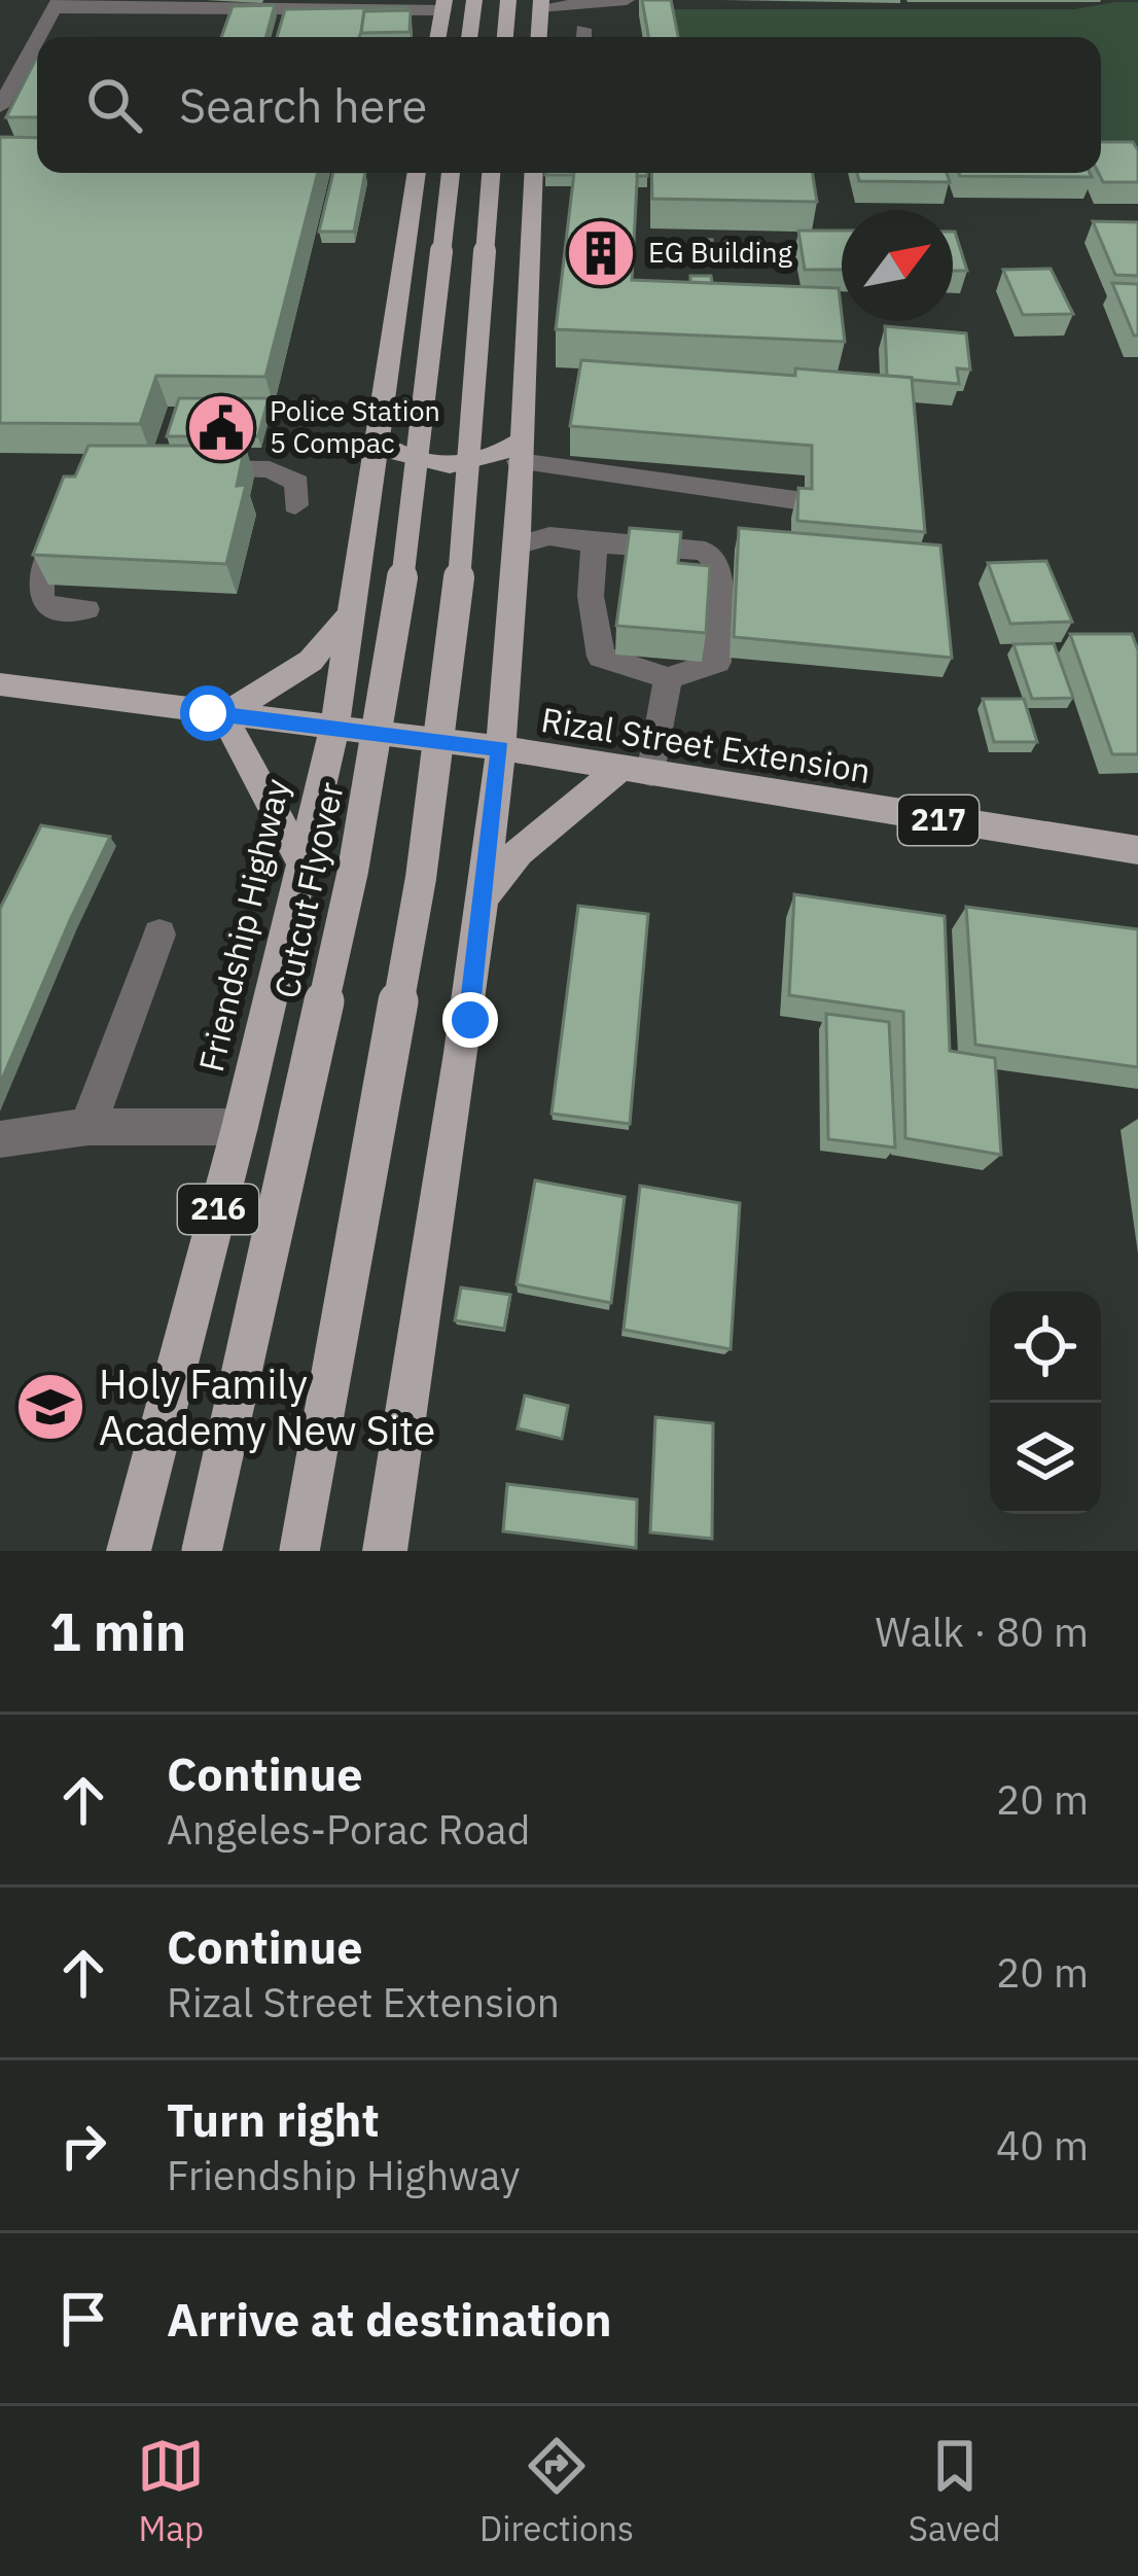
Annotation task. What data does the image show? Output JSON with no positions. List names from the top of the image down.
{
  "streets": {
    "main road": [
      "Rizal Street Extension",
      "217",
      "Cutcut Flyover",
      "Friendship Highway",
      "216"
    ]
  },
  "crossings": [
    ["Rizal Street Extension", "217"],
    ["Rizal Street Extension", "Friendship Highway"],
    ["217", "Friendship Highway"]
  ],
  "places": {
    "building": ["EG Building"],
    "public building": ["Police Station 5 Compac"],
    "school or university": ["Holy Family Academy New Site"]
  },
  "north": "top right",
  "page": {
    "search": "Search here",
    "heading": ["1 min", "Walk · 80 m"],
    "list": [
      ["Continue", "Angeles-Porac Road", "20 m"],
      ["Continue", "Rizal Street Extension", "20 m"],
      ["Turn right", "Friendship Highway", "40 m"],
      "Arrive at destination"
    ],
    "nav": ["Map", "Directions", "Saved"]
  }
}
